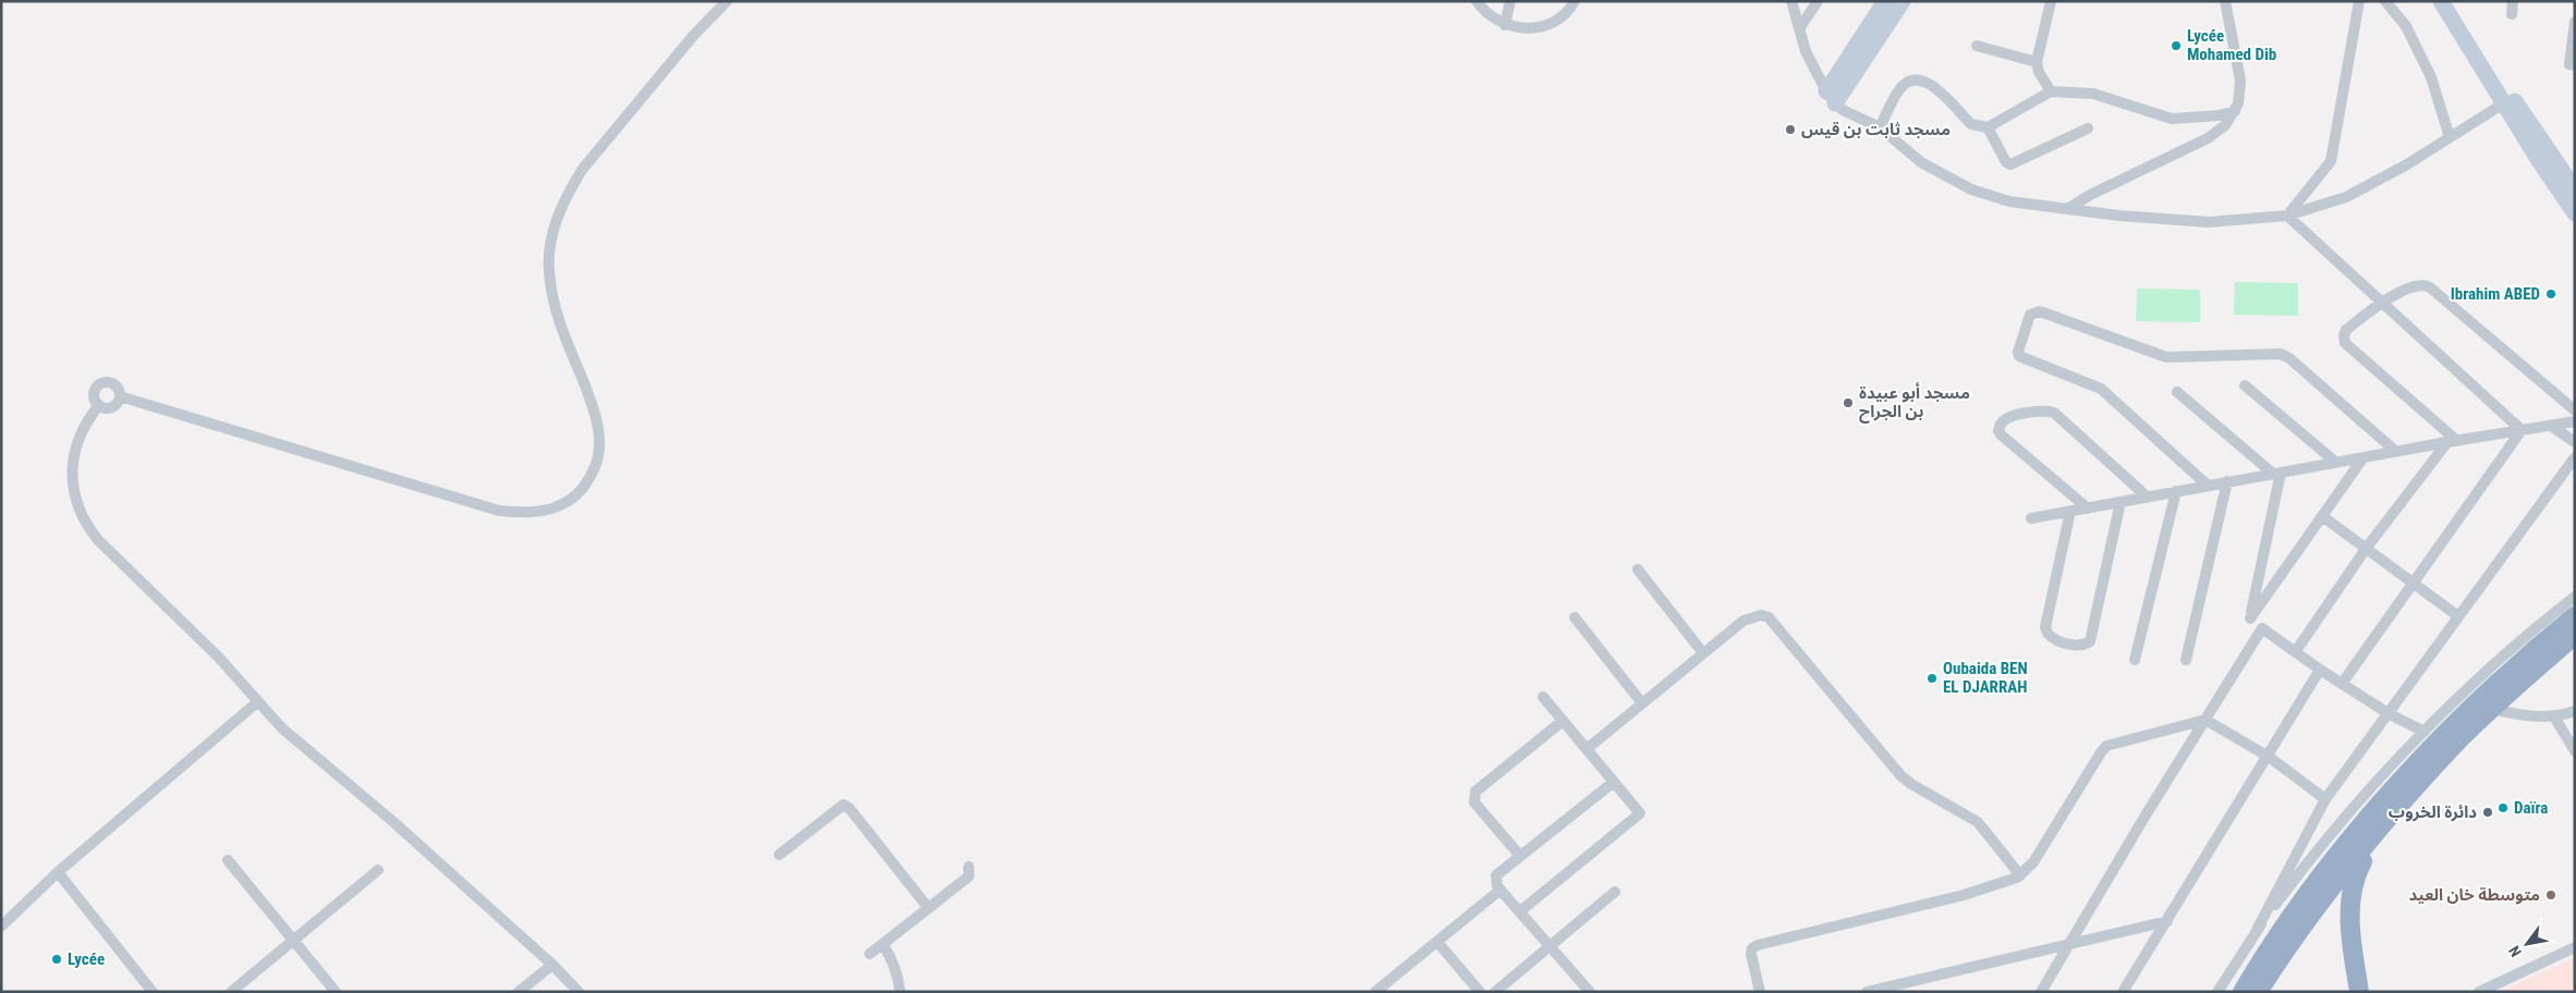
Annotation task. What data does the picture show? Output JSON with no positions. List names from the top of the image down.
{
  "places": [
    "Lycée Mohamed Dib",
    "مسجد ثابت بن قيس",
    "Ibrahim ABED",
    "مسجد أبو عبيدة بن الجراح",
    "Oubaida BEN EL DJARRAH",
    "Daïra",
    "دائرة الخروب",
    "متوسطة خان العيد",
    "Lycée"
  ],
  "north": "bottom left"
}
